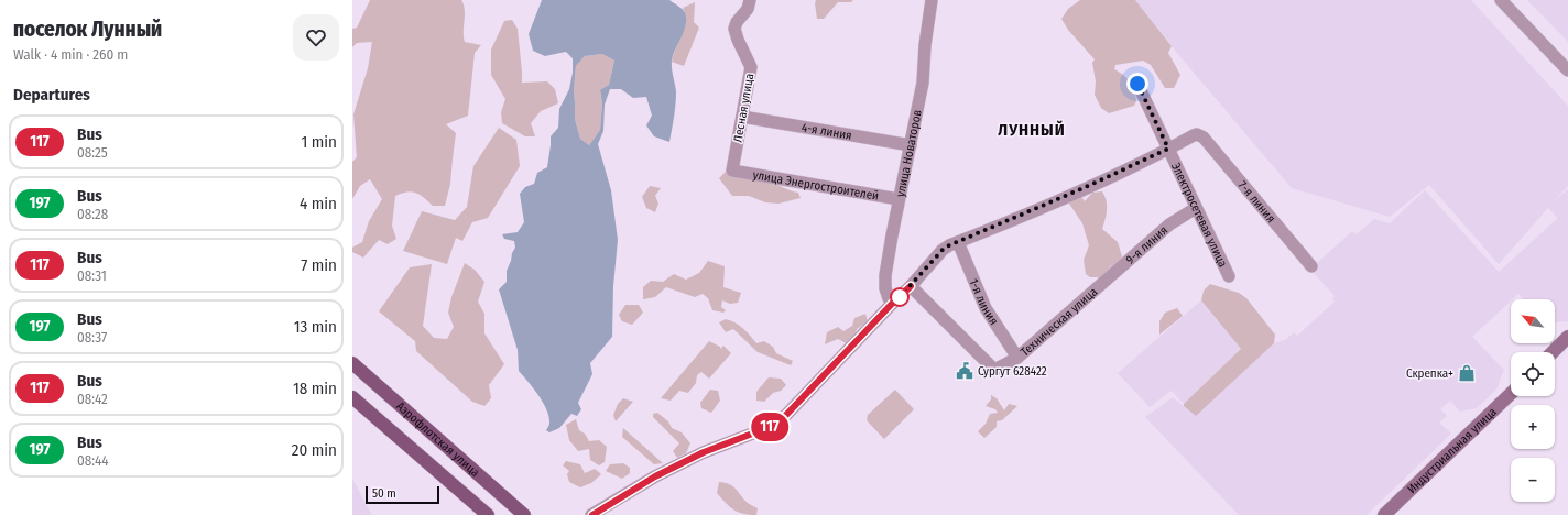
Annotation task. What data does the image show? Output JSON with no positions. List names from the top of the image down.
{
  "streets": {
    "main road": ["Аэрофлотская улица", "Индустриальная улица"],
    "street": [
      "Лесная улица",
      "4-я линия",
      "улица Новаторов",
      "улица Энергостроителей",
      "7-я линия",
      "Электросетевая улица",
      "9-я линия",
      "1-я линия",
      "Техническая улица"
    ]
  },
  "crossings": [
    ["Лесная улица", "4-я линия"],
    ["Лесная улица", "улица Энергостроителей"],
    ["4-я линия", "улица Новаторов"],
    ["улица Новаторов", "улица Энергостроителей"],
    ["7-я линия", "Электросетевая улица"],
    ["Электросетевая улица", "9-я линия"],
    ["9-я линия", "Техническая улица"],
    ["1-я линия", "Техническая улица"]
  ],
  "districts": ["ЛУННЫЙ"],
  "places": {
    "public building": ["Сургут 628422"],
    "shop": ["Скрепка+"]
  },
  "lines": ["bus line 117"],
  "scale_bar": "50 m",
  "north": "top left",
  "page": {
    "heading": [
      ["поселок Лунный", "Walk · 4 min · 260 m"],
      "Departures"
    ],
    "on_map": "117",
    "list": [
      {
        "mark": "117",
        "name": "Bus",
        "note": "08:25",
        "value": "1 min"
      },
      {
        "mark": "197",
        "name": "Bus",
        "note": "08:28",
        "value": "4 min"
      },
      {
        "mark": "117",
        "name": "Bus",
        "note": "08:31",
        "value": "7 min"
      },
      {
        "mark": "197",
        "name": "Bus",
        "note": "08:37",
        "value": "13 min"
      },
      {
        "mark": "117",
        "name": "Bus",
        "note": "08:42",
        "value": "18 min"
      },
      {
        "mark": "197",
        "name": "Bus",
        "note": "08:44",
        "value": "20 min"
      }
    ],
    "map_buttons": ["+", "−"],
    "scale": "50 m"
  }
}
